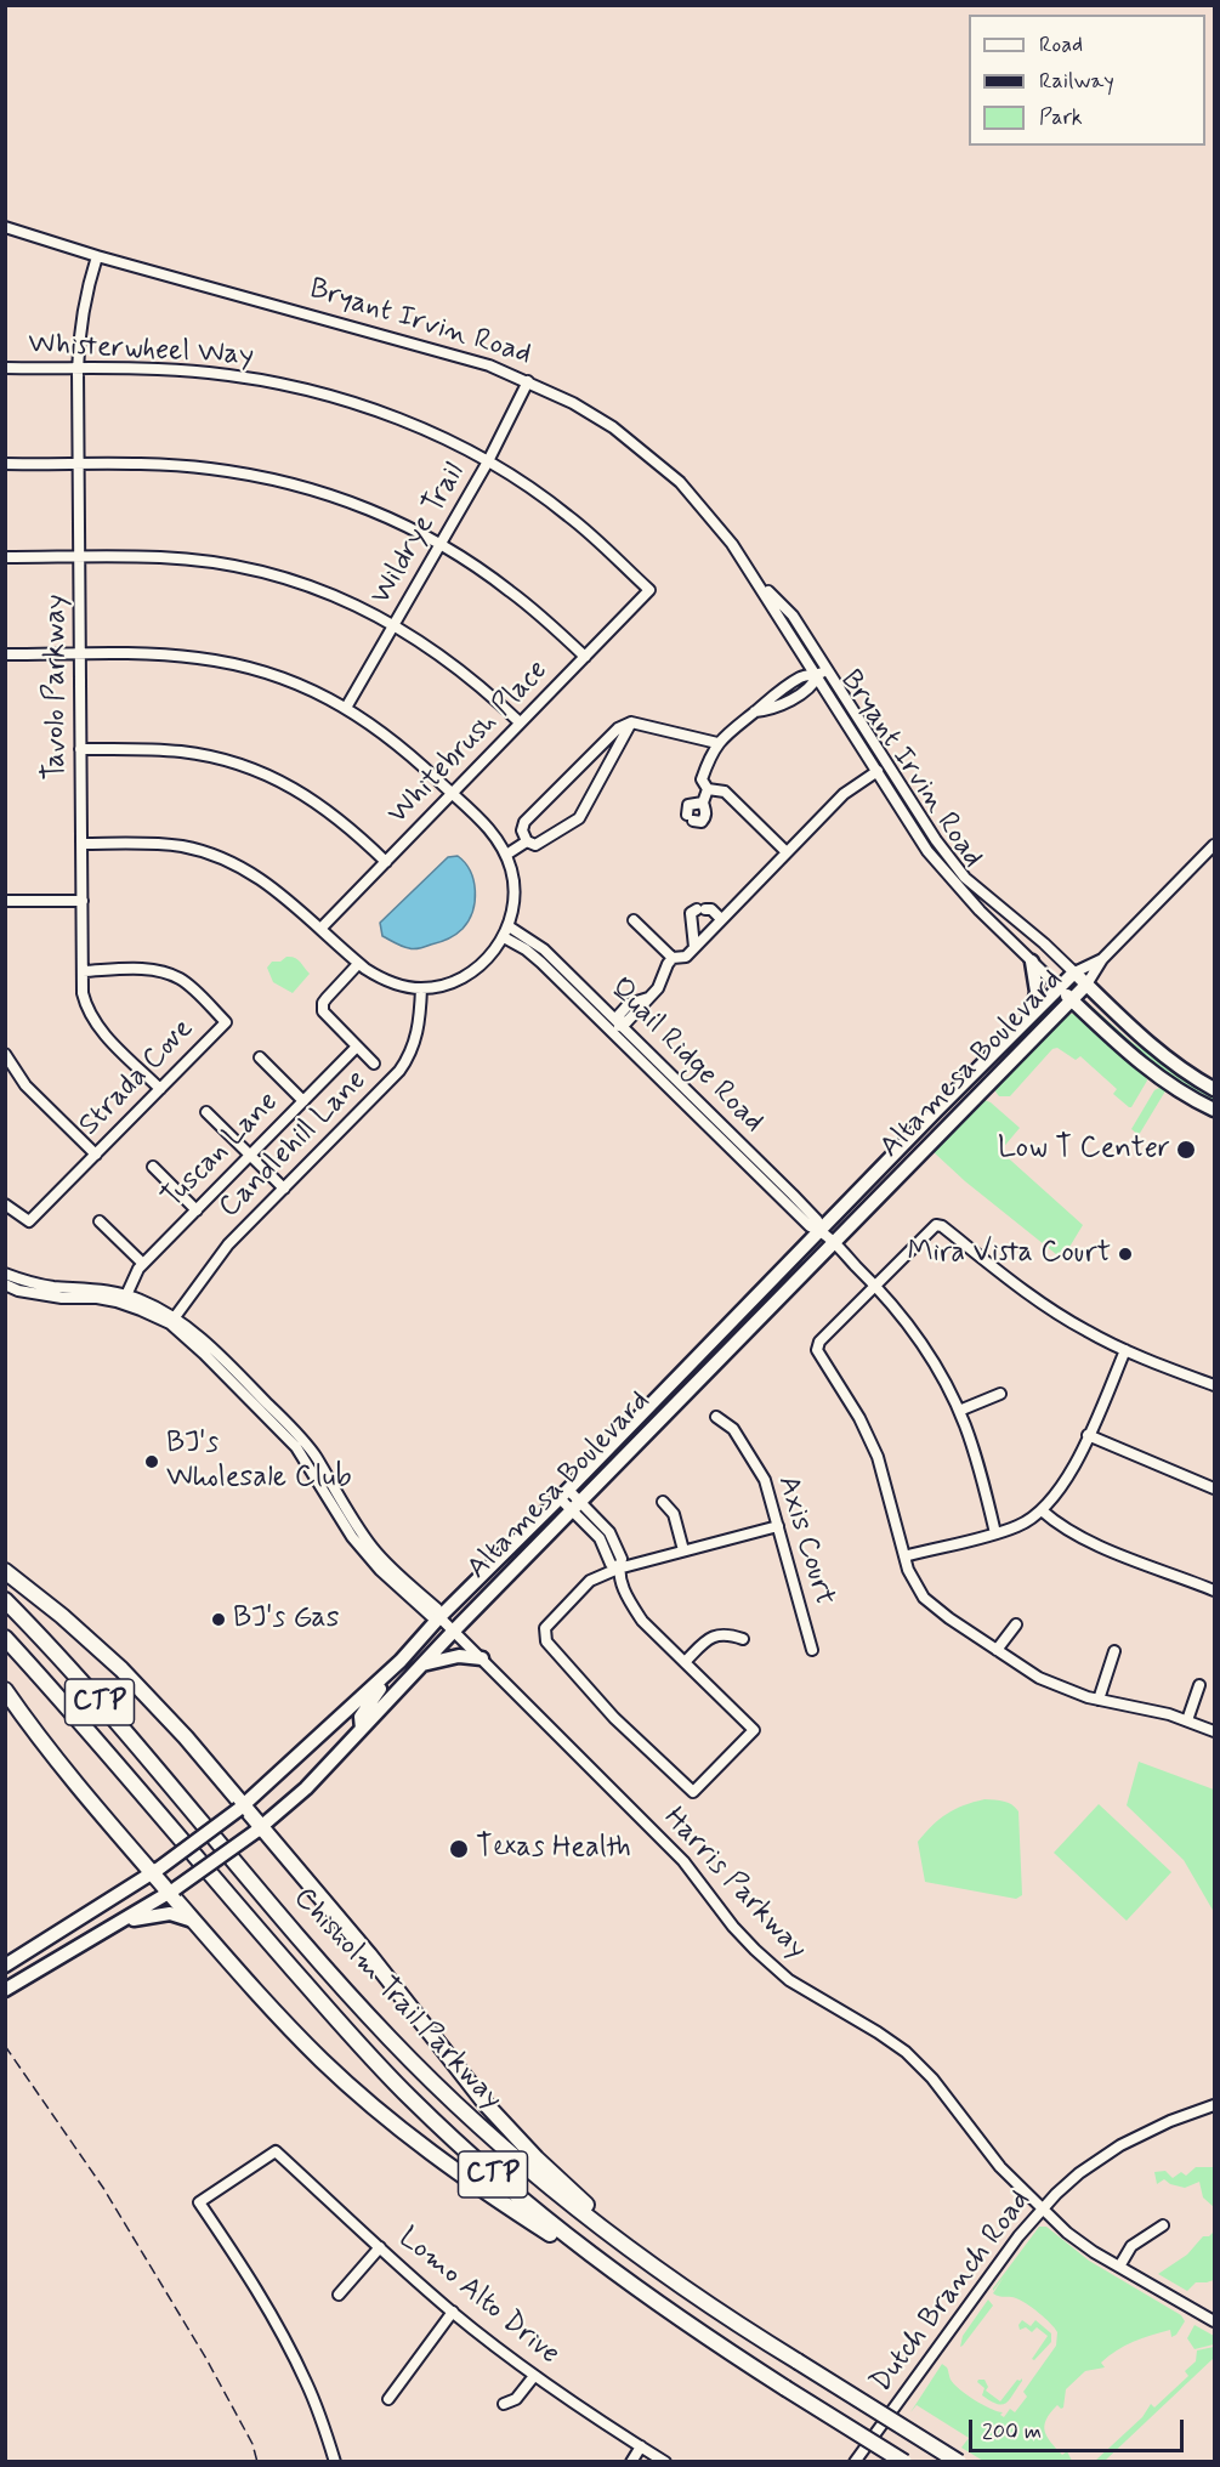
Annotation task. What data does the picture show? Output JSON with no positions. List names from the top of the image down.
{
  "streets": {
    "highway": ["CTP", "Chisholm Trail Parkway"],
    "main road": ["Bryant Irvin Road", "Altamesa Boulevard"],
    "street": [
      "Whisterwheel Way",
      "Wildrye Trail",
      "Tavolo Parkway",
      "Whitebrush Place",
      "Quail Ridge Road",
      "Strada Cove",
      "Candlehill Lane",
      "Tuscan Lane",
      "Axis Court",
      "Harris Parkway",
      "Dutch Branch Road",
      "Lomo Alto Drive"
    ]
  },
  "crossings": [
    ["Bryant Irvin Road", "Wildrye Trail"],
    ["Bryant Irvin Road", "Tavolo Parkway"],
    ["Bryant Irvin Road", "Altamesa Boulevard"],
    ["Whisterwheel Way", "Wildrye Trail"],
    ["Whisterwheel Way", "Tavolo Parkway"],
    ["Whisterwheel Way", "Whitebrush Place"],
    ["Tavolo Parkway", "Strada Cove"],
    ["Quail Ridge Road", "Altamesa Boulevard"],
    ["Altamesa Boulevard", "Harris Parkway"],
    ["Candlehill Lane", "Harris Parkway"],
    ["Tuscan Lane", "Harris Parkway"],
    ["Harris Parkway", "Dutch Branch Road"]
  ],
  "places": [
    "Low T Center",
    "Mira Vista Court",
    "BJ's Wholesale Club",
    "BJ's Gas",
    "Texas Health"
  ],
  "legend": ["Road", "Railway", "Park"],
  "scale_bar": "200 m"
}
